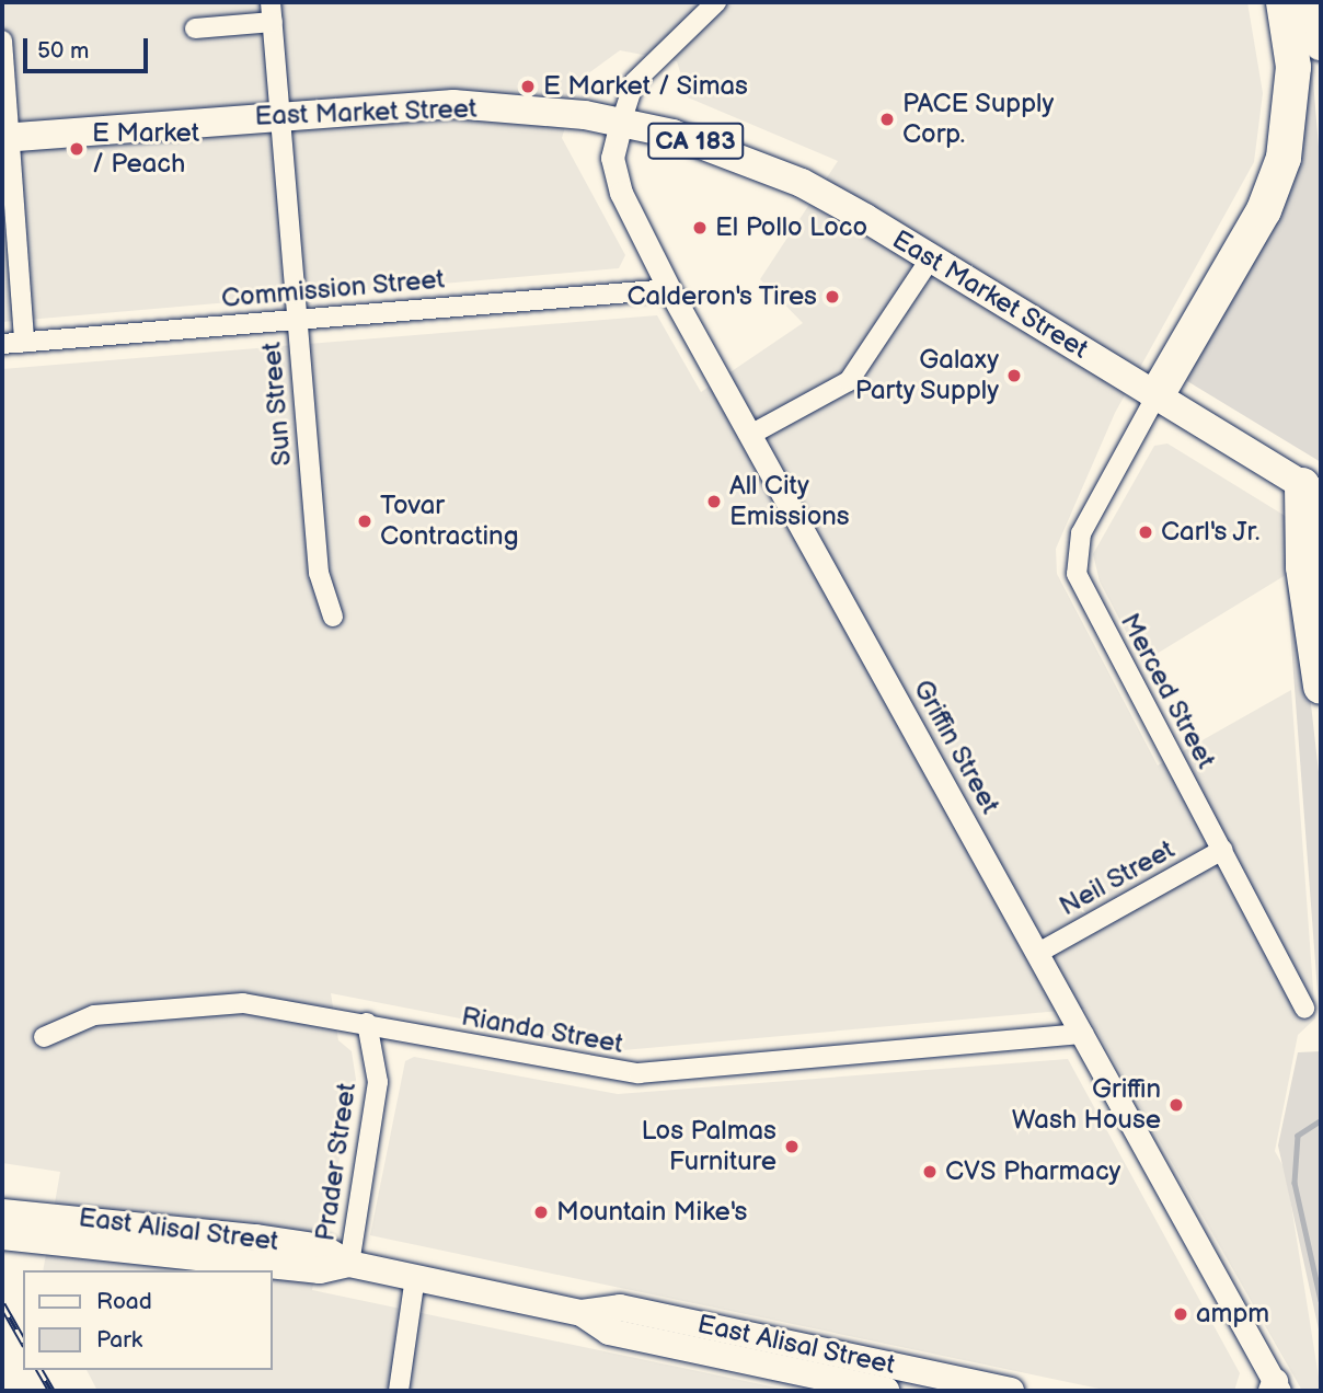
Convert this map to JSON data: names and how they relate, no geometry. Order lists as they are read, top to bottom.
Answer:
{
  "streets": {
    "main road": ["East Market Street", "CA 183", "East Alisal Street"],
    "street": [
      "Commission Street",
      "Sun Street",
      "Merced Street",
      "Griffin Street",
      "Neil Street",
      "Rianda Street",
      "Prader Street"
    ]
  },
  "crossings": [
    ["East Market Street", "Sun Street"],
    ["East Market Street", "Merced Street"],
    ["East Market Street", "Griffin Street"],
    ["Commission Street", "Sun Street"],
    ["Commission Street", "Griffin Street"],
    ["Merced Street", "Neil Street"],
    ["Griffin Street", "Neil Street"],
    ["Griffin Street", "Rianda Street"],
    ["Rianda Street", "Prader Street"],
    ["Prader Street", "East Alisal Street"]
  ],
  "places": [
    "E Market / Simas",
    "PACE Supply Corp.",
    "E Market / Peach",
    "El Pollo Loco",
    "Calderon's Tires",
    "Galaxy Party Supply",
    "All City Emissions",
    "Tovar Contracting",
    "Carl's Jr.",
    "Griffin Wash House",
    "Los Palmas Furniture",
    "CVS Pharmacy",
    "Mountain Mike's",
    "ampm"
  ],
  "legend": ["Road", "Park"],
  "scale_bar": "50 m"
}
